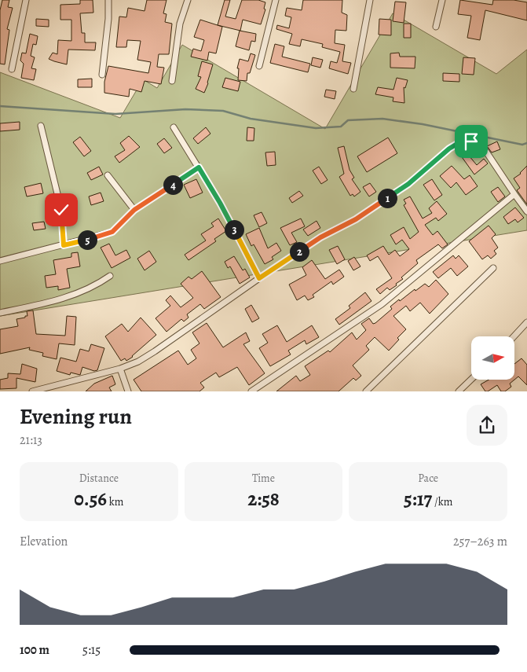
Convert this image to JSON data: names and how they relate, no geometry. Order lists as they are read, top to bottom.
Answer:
{
  "north": "right",
  "page": {
    "pins": [
      "4",
      "1",
      "3",
      "5",
      "2"
    ],
    "heading": ["Evening run", "21:13"],
    "stats": [
      ["Distance", "0.56 km"],
      ["Time", "2:58"],
      ["Pace", "5:17 /km"]
    ],
    "chart": ["Elevation", "257–263 m"],
    "list": [
      {
        "name": "100 m",
        "note": "5:15"
      }
    ]
  }
}
